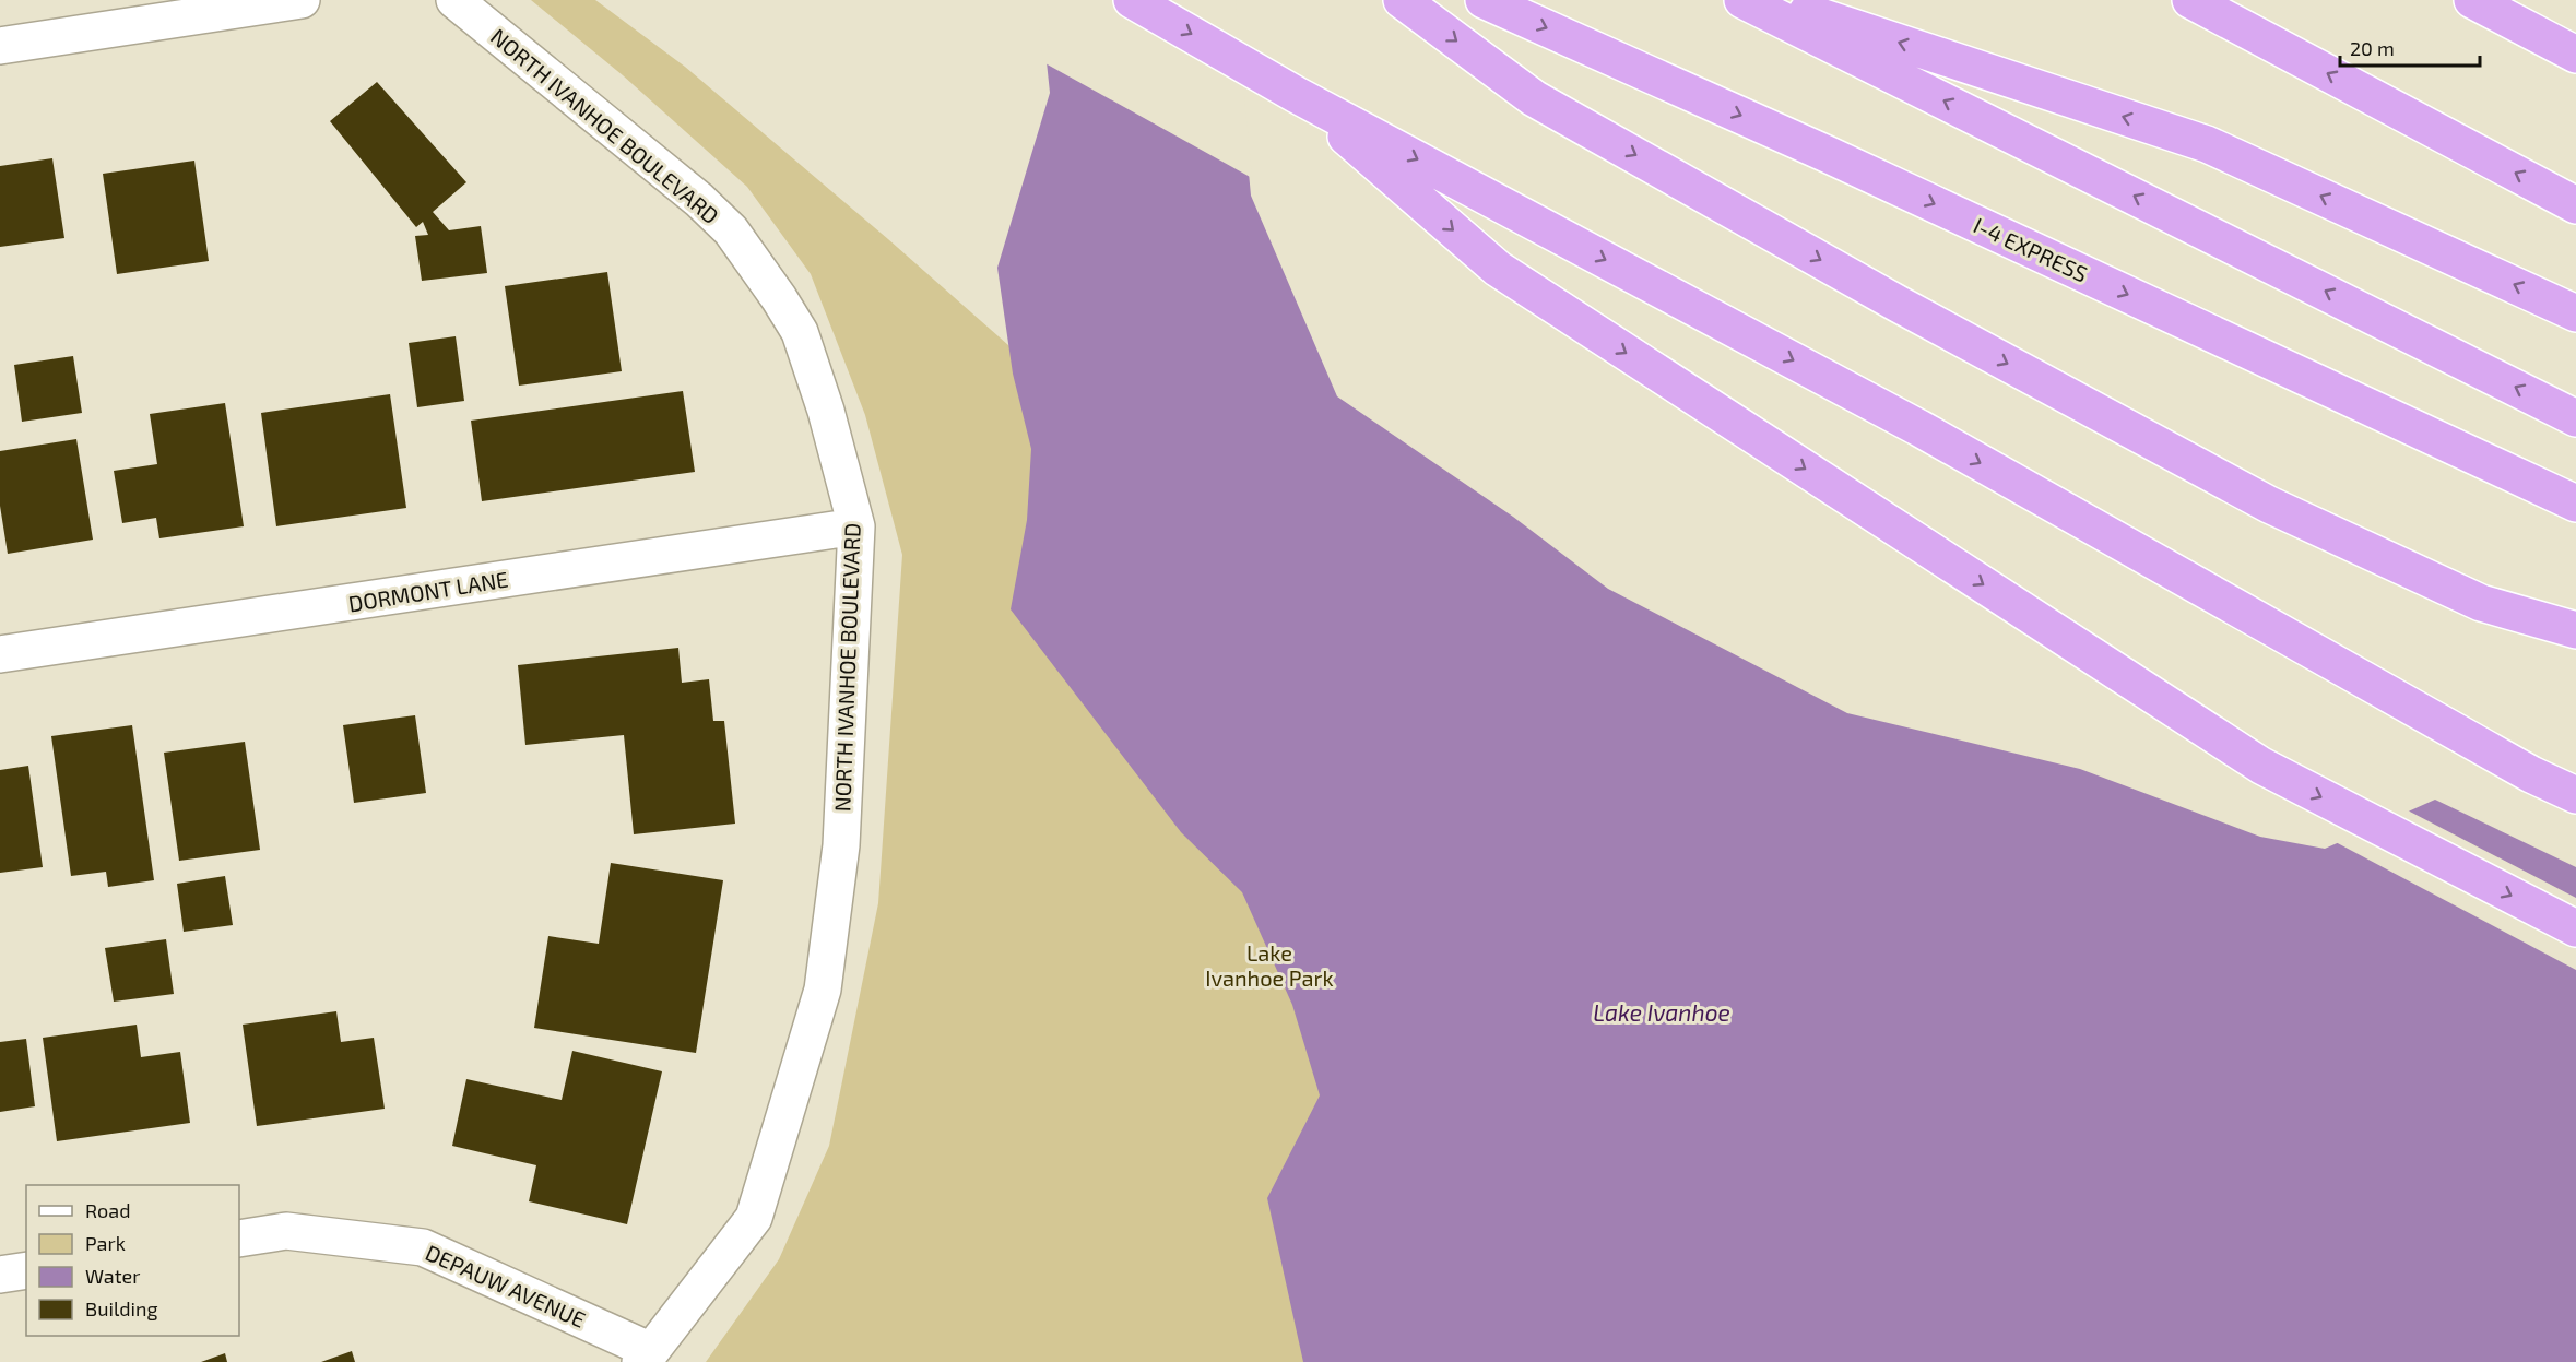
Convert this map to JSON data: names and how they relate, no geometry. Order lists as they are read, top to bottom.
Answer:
{
  "streets": {
    "highway": ["I-4 EXPRESS"],
    "street": ["NORTH IVANHOE BOULEVARD", "DORMONT LANE", "DEPAUW AVENUE"]
  },
  "crossings": [
    ["NORTH IVANHOE BOULEVARD", "DORMONT LANE"],
    ["NORTH IVANHOE BOULEVARD", "DEPAUW AVENUE"]
  ],
  "water": ["Lake Ivanhoe"],
  "parks": ["Lake Ivanhoe Park"],
  "legend": [
    "Road",
    "Park",
    "Water",
    "Building"
  ],
  "scale_bar": "20 m"
}
